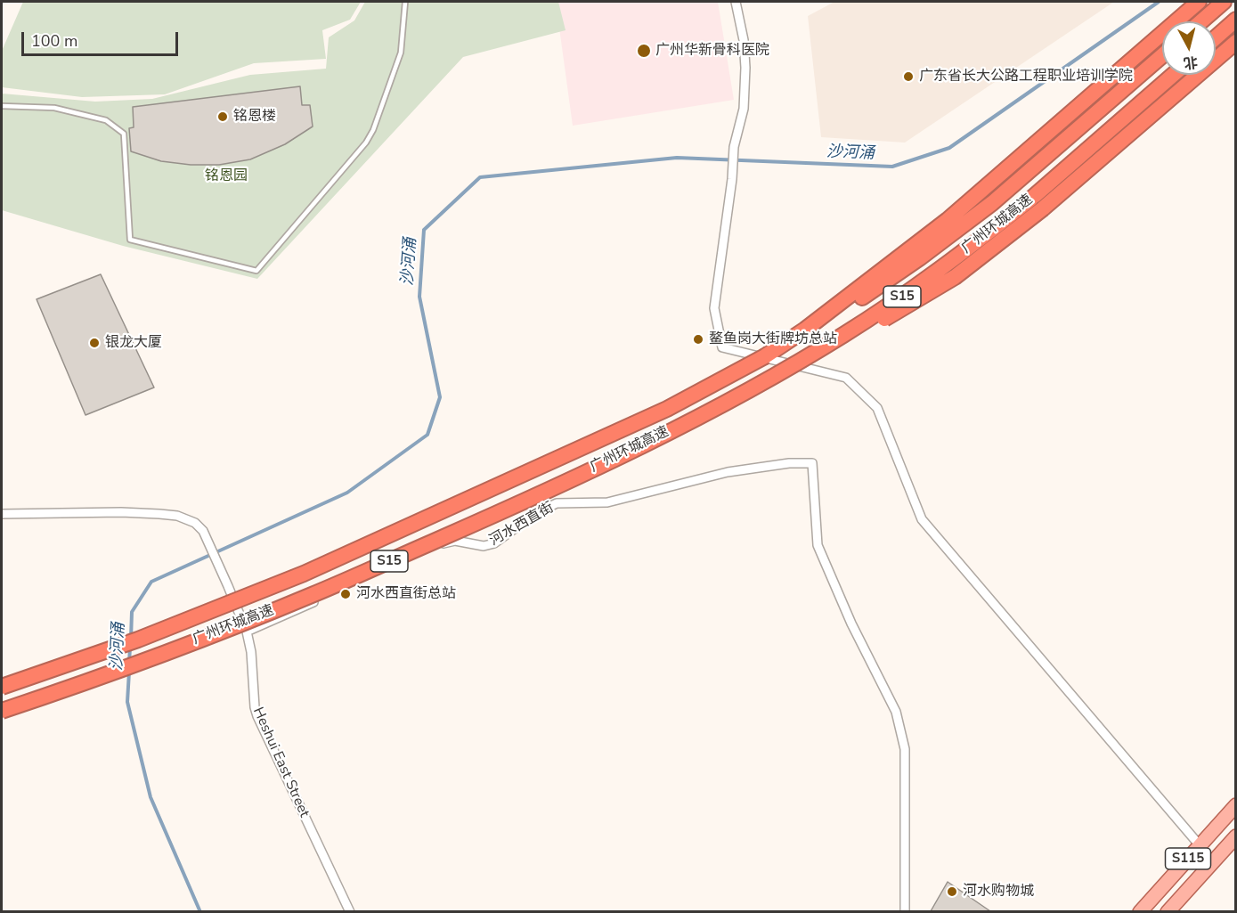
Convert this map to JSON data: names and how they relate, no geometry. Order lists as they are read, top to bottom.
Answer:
{
  "streets": {
    "highway": ["广州环城高速", "S15"],
    "main road": ["S115"],
    "street": ["河水西直街", "Heshui East Street"]
  },
  "crossings": [
    ["河水西直街", "Heshui East Street"]
  ],
  "water": ["沙河涌"],
  "parks": ["铭恩园"],
  "places": [
    "广州华新骨科医院",
    "广东省长大公路工程职业培训学院",
    "铭恩楼",
    "鳌鱼岗大街牌坊总站",
    "银龙大厦",
    "河水西直街总站",
    "河水购物城"
  ],
  "scale_bar": "100 m",
  "north": "bottom"
}
